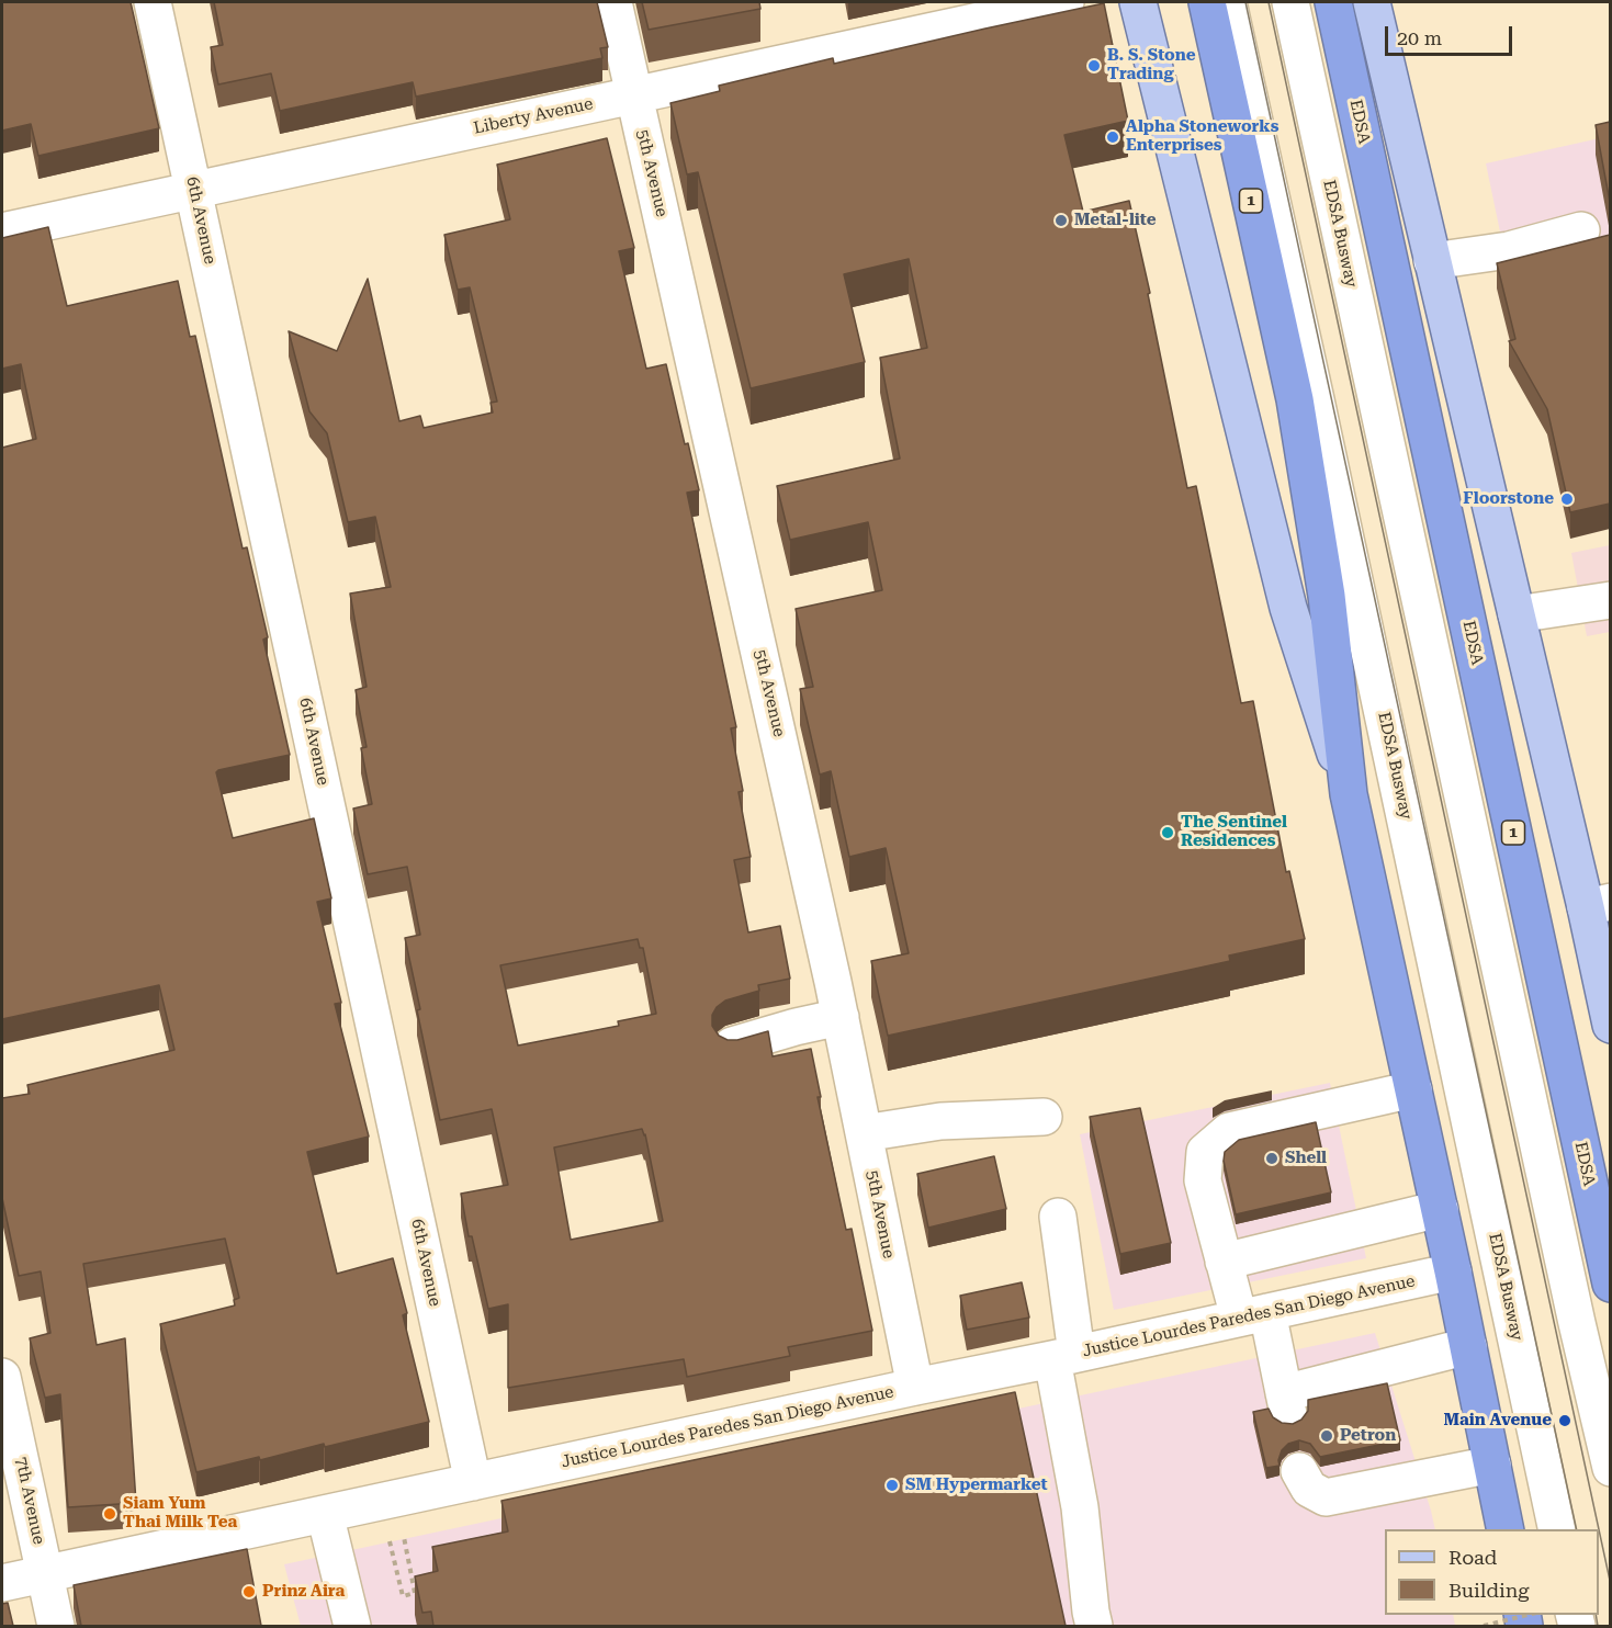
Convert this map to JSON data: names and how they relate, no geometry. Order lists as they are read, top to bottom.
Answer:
{
  "streets": {
    "highway": ["EDSA", "1"],
    "street": [
      "Liberty Avenue",
      "5th Avenue",
      "6th Avenue",
      "EDSA Busway",
      "Justice Lourdes Paredes San Diego Avenue",
      "7th Avenue"
    ]
  },
  "crossings": [
    ["Liberty Avenue", "5th Avenue"],
    ["Liberty Avenue", "6th Avenue"],
    ["5th Avenue", "Justice Lourdes Paredes San Diego Avenue"],
    ["1", "EDSA Busway"],
    ["1", "Justice Lourdes Paredes San Diego Avenue"],
    ["6th Avenue", "Justice Lourdes Paredes San Diego Avenue"],
    ["Justice Lourdes Paredes San Diego Avenue", "7th Avenue"]
  ],
  "places": [
    "B. S. Stone Trading",
    "Alpha Stoneworks Enterprises",
    "Metal-lite",
    "Floorstone",
    "The Sentinel Residences",
    "Shell",
    "Main Avenue",
    "Petron",
    "SM Hypermarket",
    "Siam Yum Thai Milk Tea",
    "Prinz Aira"
  ],
  "legend": ["Road", "Building"],
  "scale_bar": "20 m"
}
